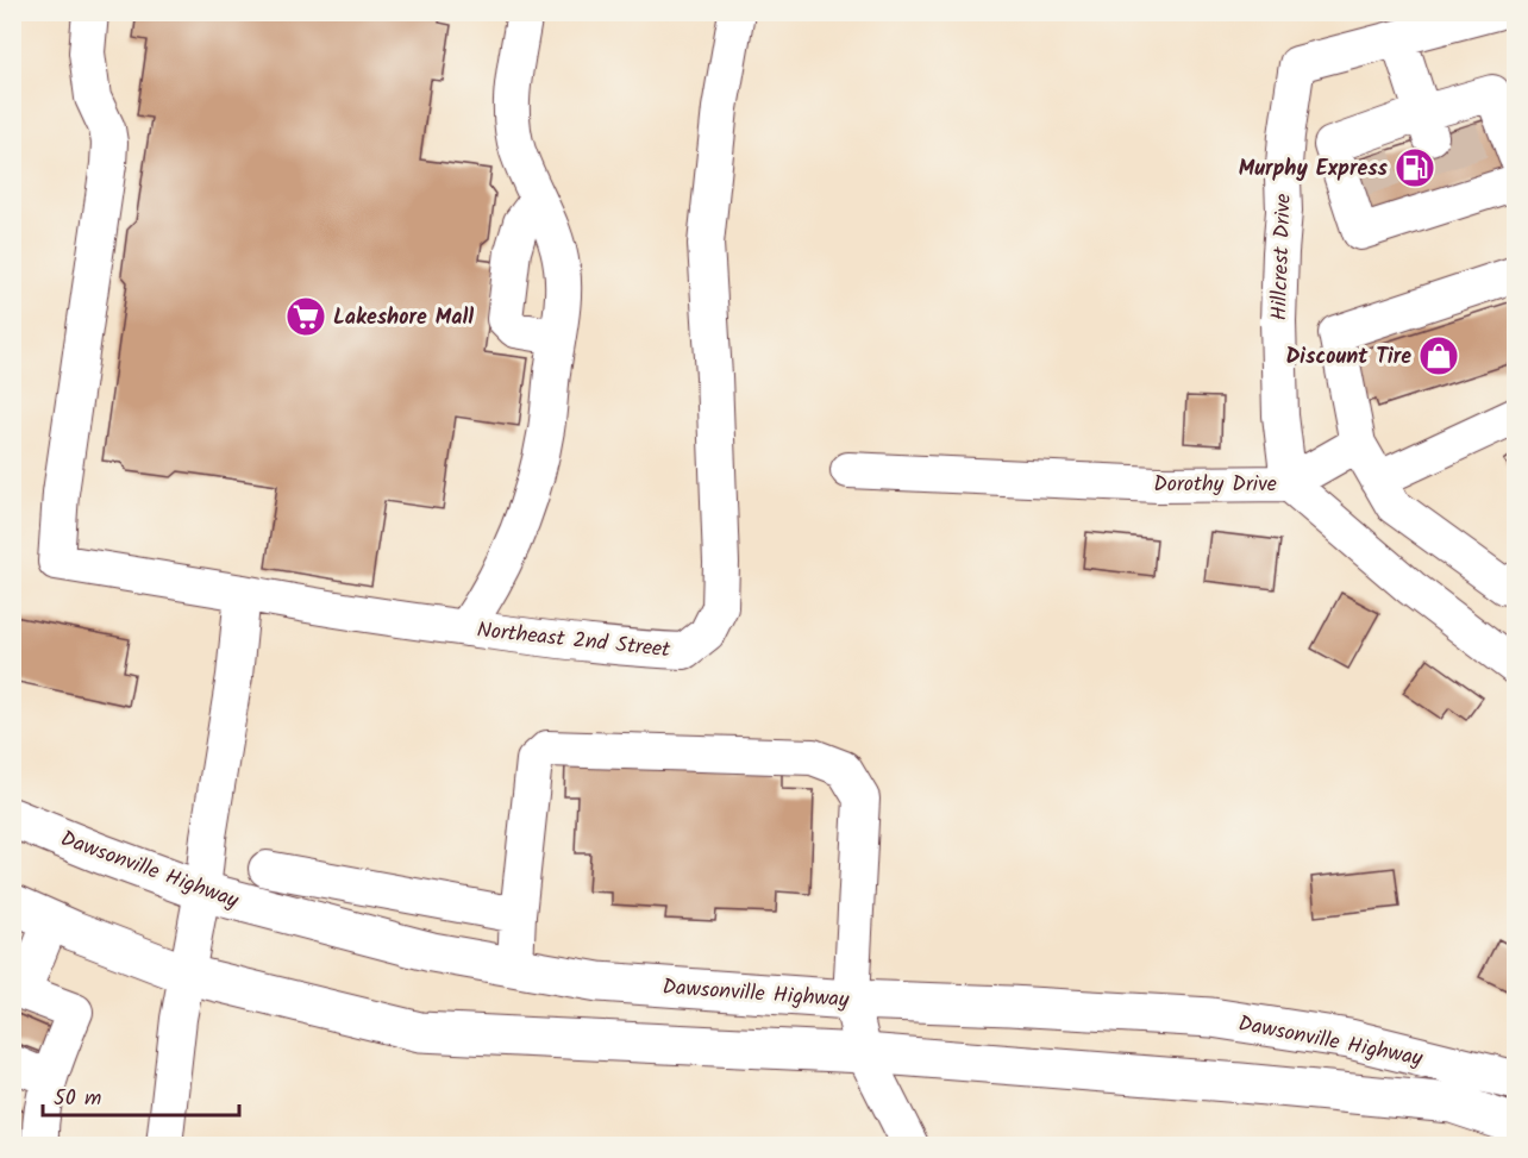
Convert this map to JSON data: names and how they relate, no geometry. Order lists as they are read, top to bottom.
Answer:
{
  "streets": {
    "main road": ["Dawsonville Highway"],
    "street": ["Hillcrest Drive", "Dorothy Drive", "Northeast 2nd Street"]
  },
  "crossings": [
    ["Hillcrest Drive", "Dorothy Drive"]
  ],
  "places": {
    "fuel station": ["Murphy Express"],
    "supermarket": ["Lakeshore Mall"],
    "shop": ["Discount Tire"]
  },
  "scale_bar": "50 m"
}
